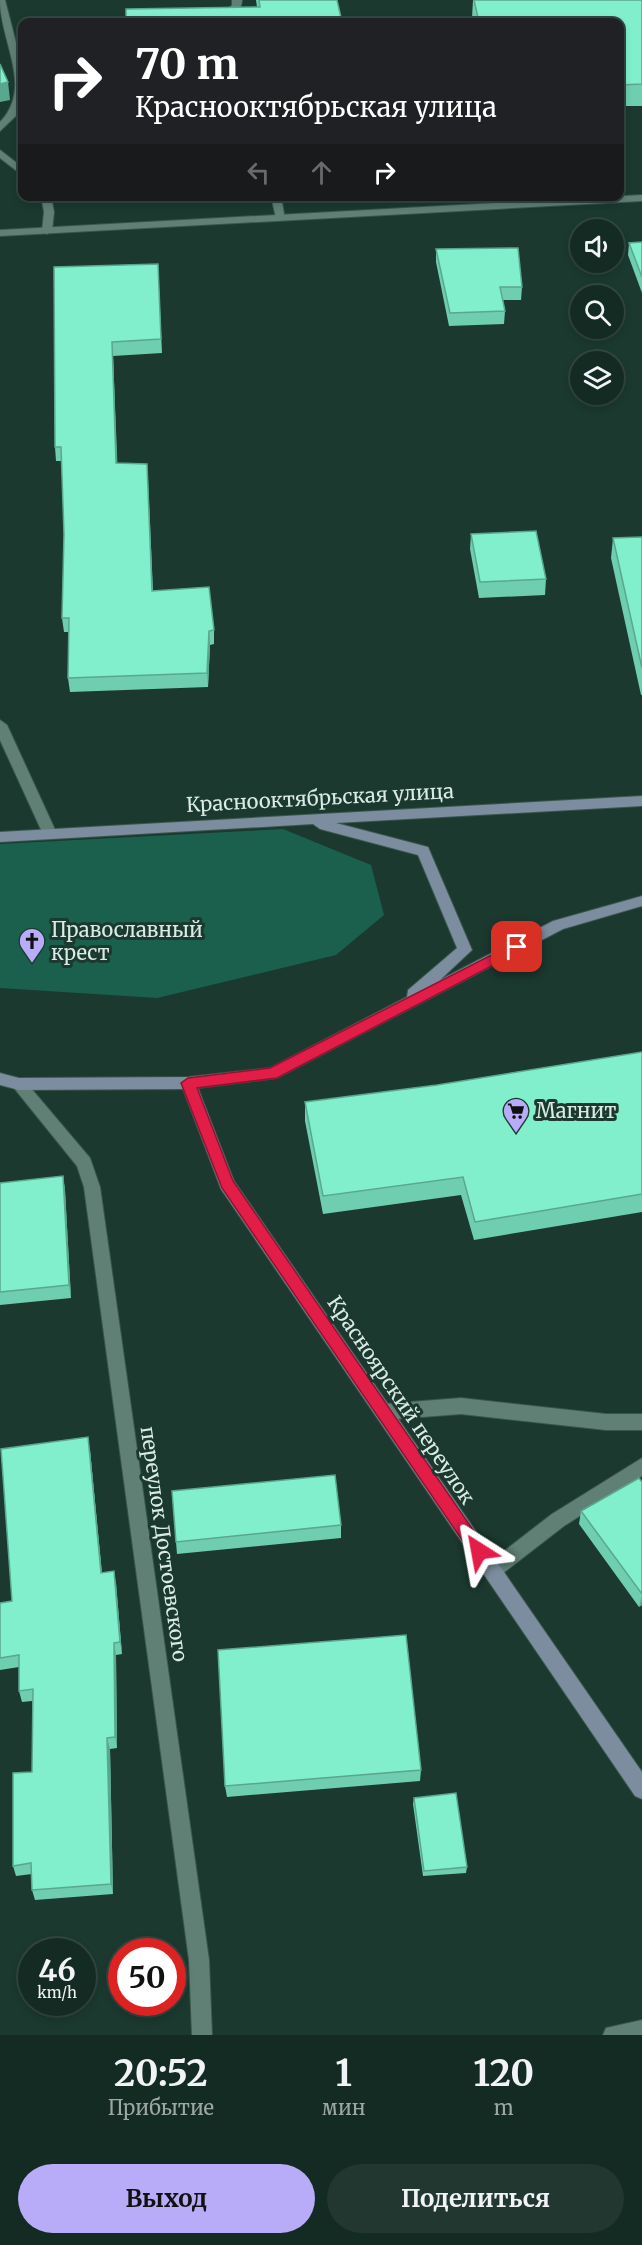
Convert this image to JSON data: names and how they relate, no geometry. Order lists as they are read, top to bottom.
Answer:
{
  "streets": {
    "main road": ["Краснооктябрьская улица", "Красноярский переулок"],
    "street": ["переулок Достоевского"]
  },
  "places": {
    "church": ["Православный крест"],
    "supermarket": ["Магнит"]
  },
  "page": {
    "turn": ["70 m", "Краснооктябрьская улица"],
    "speed": "46 km/h",
    "limit": "50",
    "eta": [
      "20:52",
      "Прибытие",
      "1",
      "мин",
      "120",
      "m"
    ],
    "buttons": ["Выход", "Поделиться"]
  }
}
